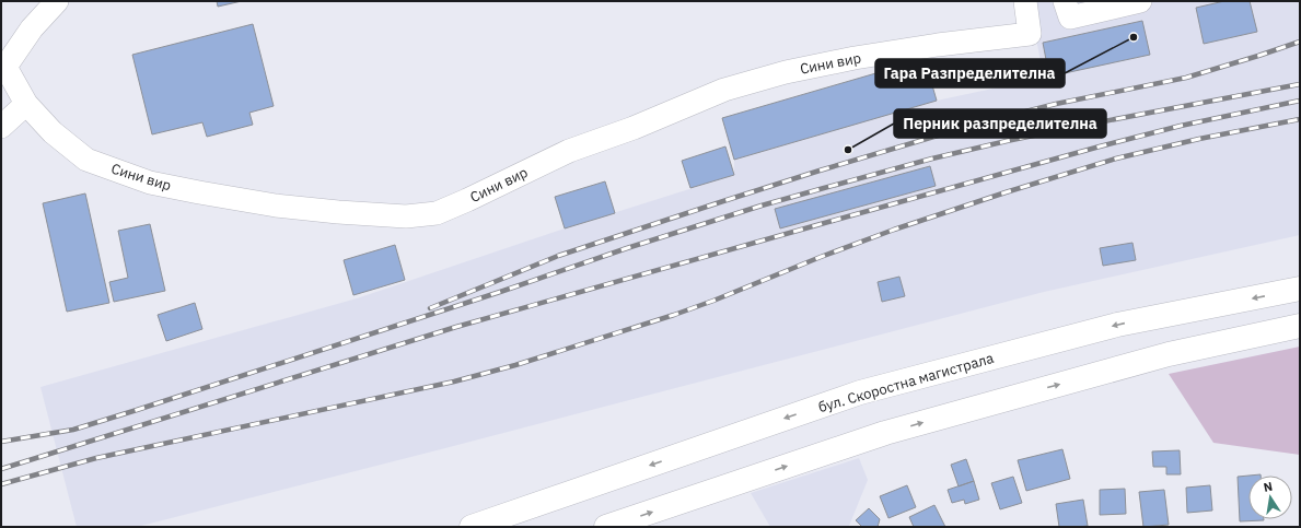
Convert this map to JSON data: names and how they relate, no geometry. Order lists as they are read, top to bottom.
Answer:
{
  "streets": {
    "highway": ["бул. Скоростна магистрала"],
    "street": ["Сини вир"]
  },
  "places": ["Гара Разпределителна", "Перник разпределителна"],
  "north": "top"
}
